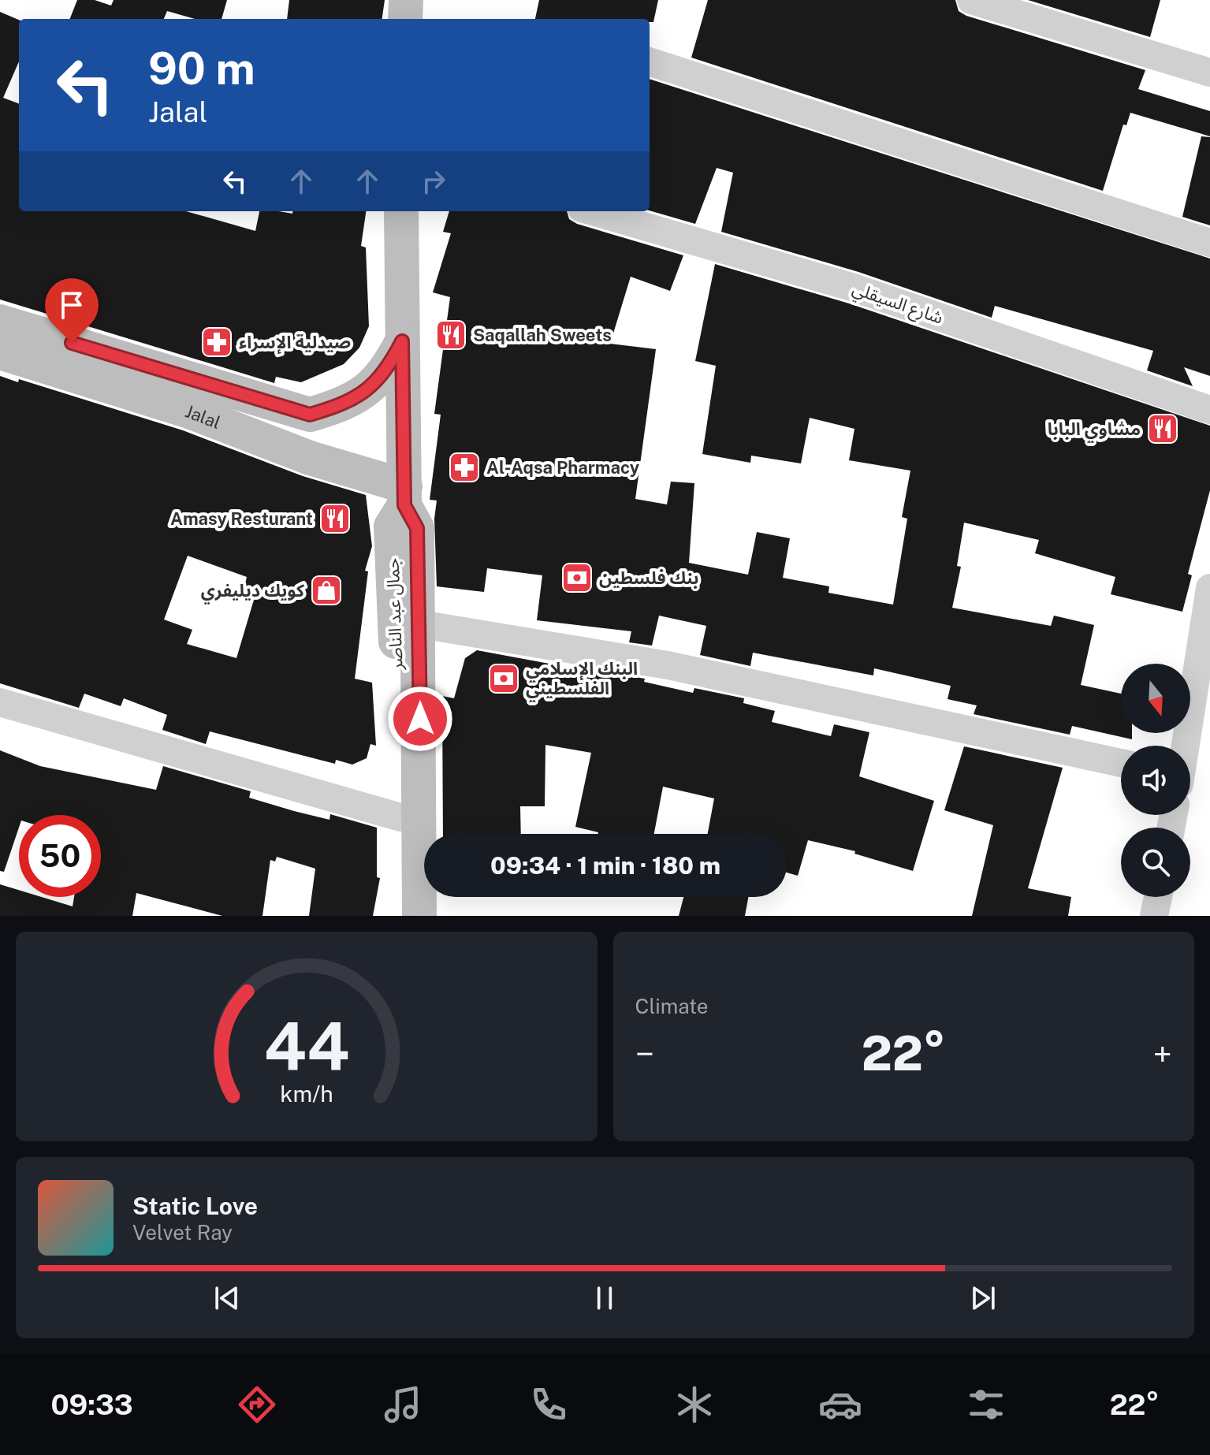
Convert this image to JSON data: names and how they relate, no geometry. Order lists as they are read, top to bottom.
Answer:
{
  "streets": {
    "main road": ["Jalal", "جمال عبد الناصر"],
    "street": ["شارع السيقلي"]
  },
  "crossings": [
    ["Jalal", "جمال عبد الناصر"]
  ],
  "places": {
    "restaurant": ["Saqallah Sweets", "مشاوي البابا", "Amasy Resturant"],
    "pharmacy": ["صيدلية الإسراء", "Al-Aqsa Pharmacy"],
    "bank": ["بنك فلسطين", "البنك الإسلامي الفلسطيني"],
    "shop": ["كويك ديليفري"]
  },
  "north": "bottom",
  "page": {
    "turn": ["90 m", "Jalal"],
    "limit": "50",
    "trip": "09:34 · 1 min · 180 m",
    "tile": "Climate",
    "heat": ["−", "22°", "+"],
    "song": ["Static Love", "Velvet Ray"],
    "tabs": ["09:33", "22°"],
    "gauge": ["44", "km/h"]
  }
}
